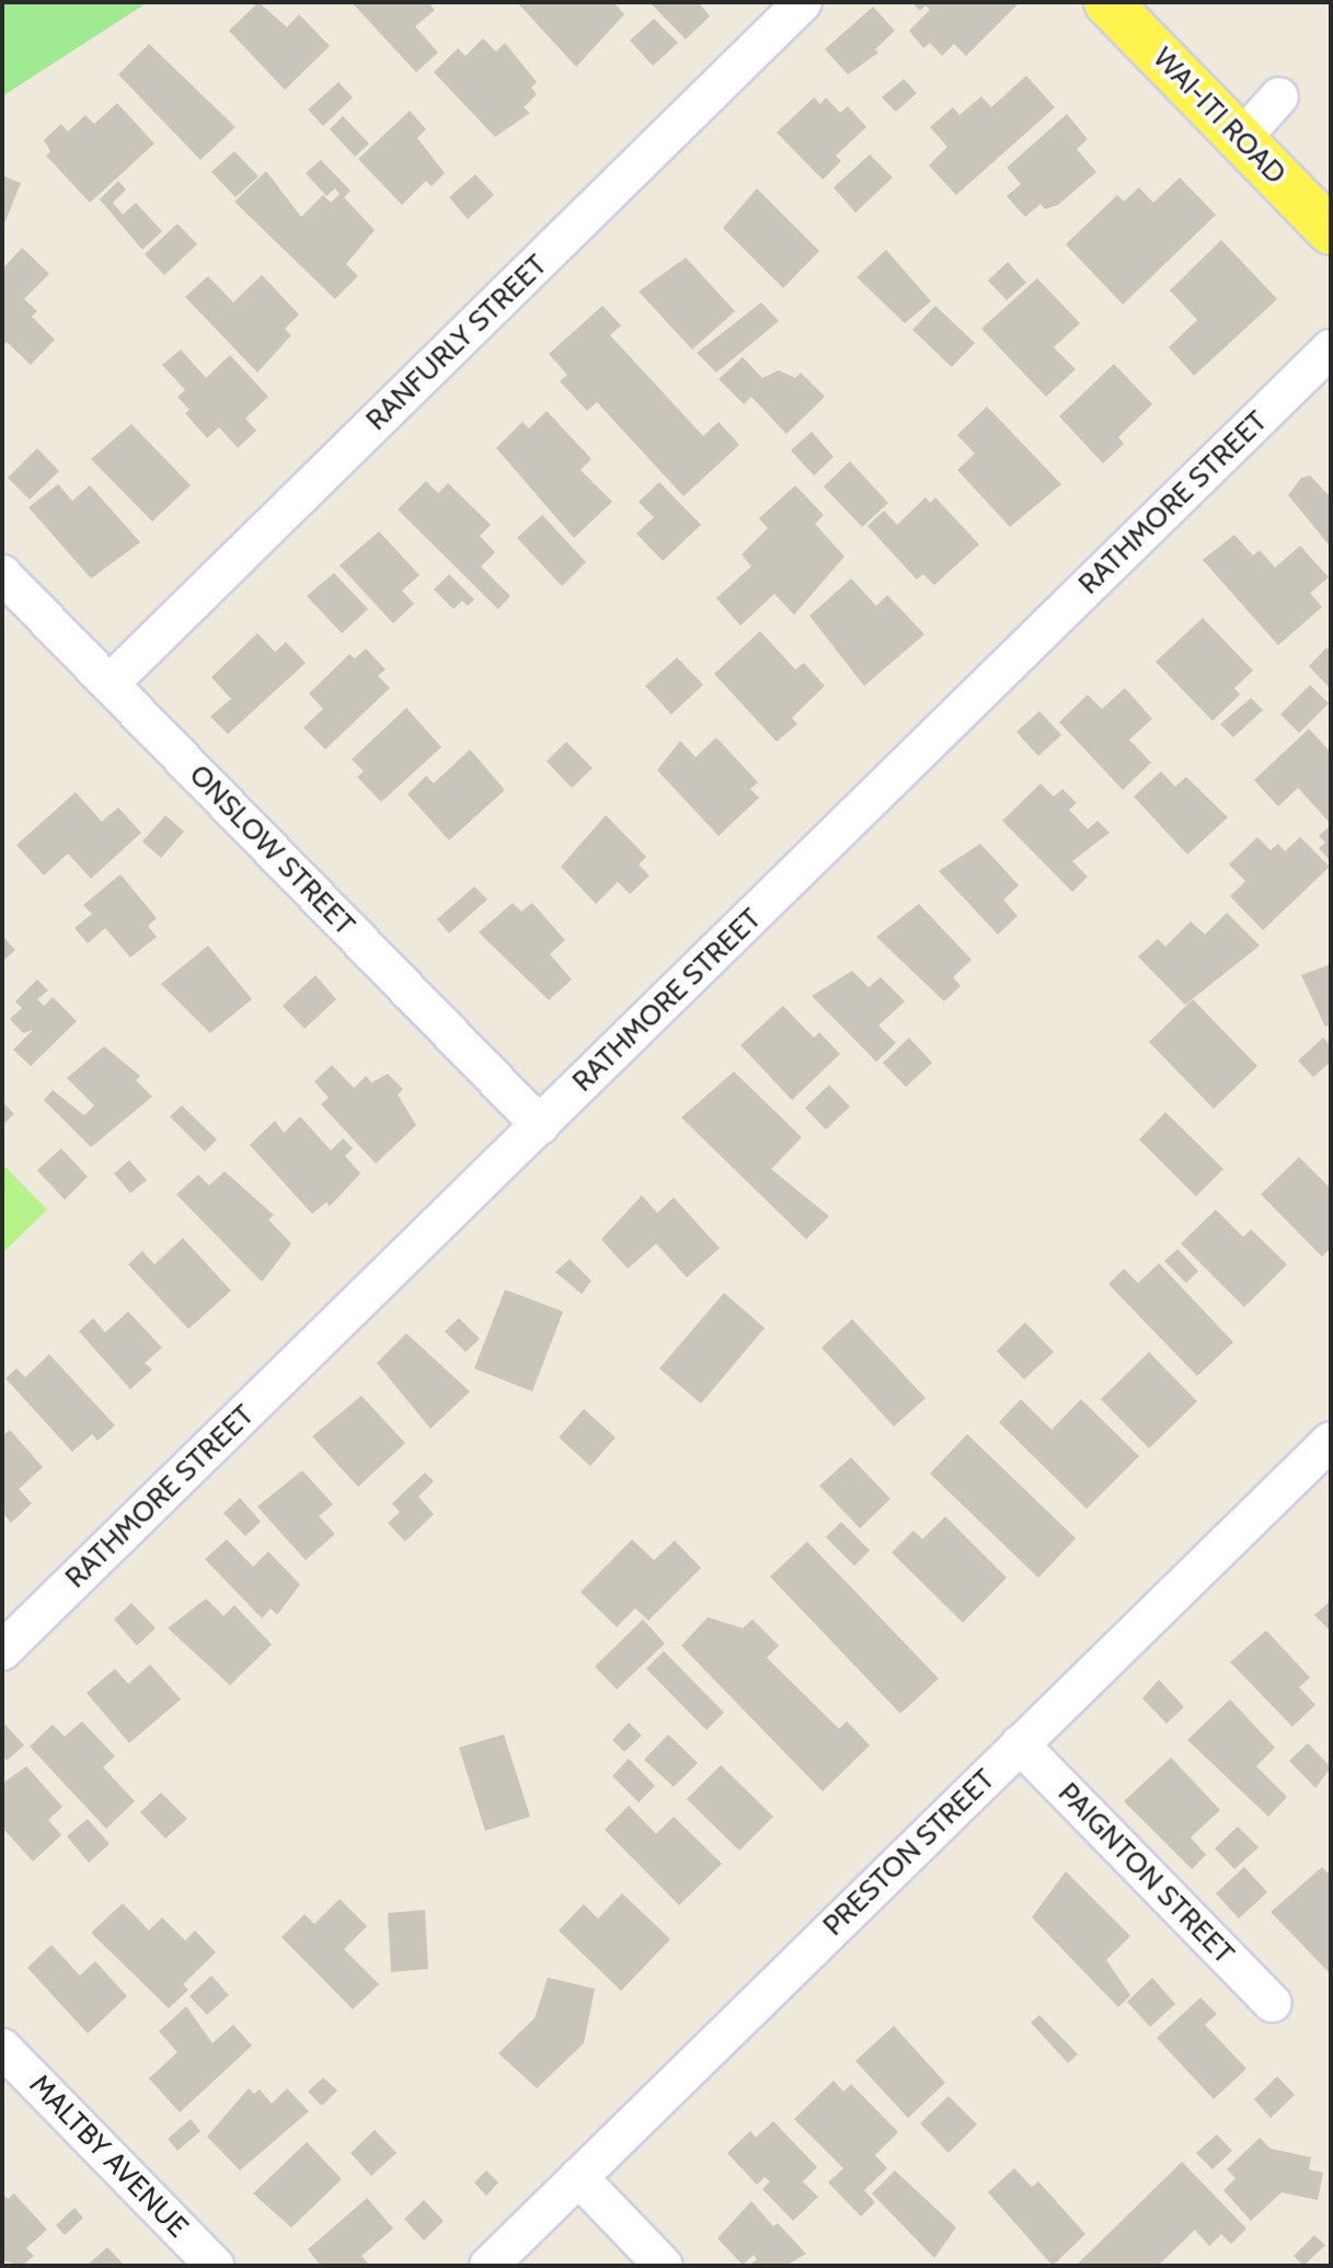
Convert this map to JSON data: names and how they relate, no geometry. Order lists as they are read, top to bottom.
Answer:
{
  "streets": {
    "main road": ["WAI-ITI ROAD"],
    "street": [
      "RANFURLY STREET",
      "RATHMORE STREET",
      "ONSLOW STREET",
      "PRESTON STREET",
      "PAIGNTON STREET",
      "MALTBY AVENUE"
    ]
  },
  "crossings": [
    ["RANFURLY STREET", "ONSLOW STREET"],
    ["RATHMORE STREET", "ONSLOW STREET"],
    ["PRESTON STREET", "PAIGNTON STREET"]
  ]
}
